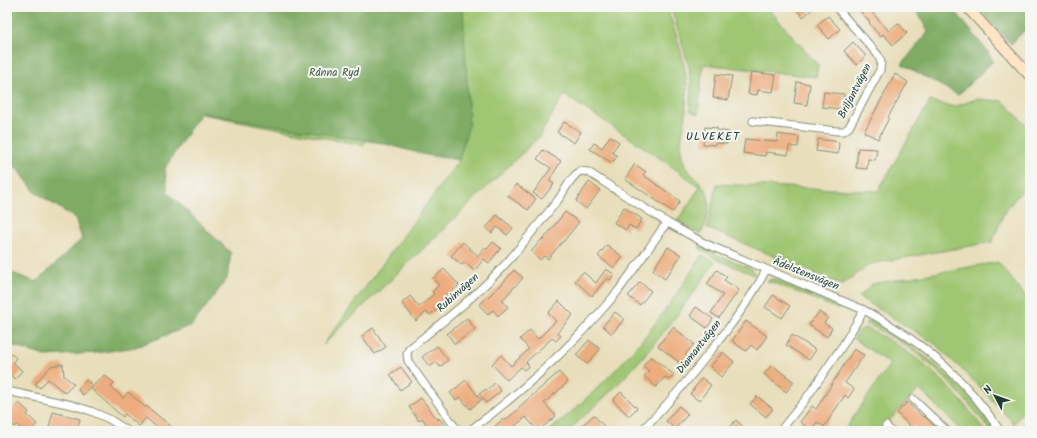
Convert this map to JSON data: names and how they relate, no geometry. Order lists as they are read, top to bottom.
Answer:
{
  "streets": {
    "street": [
      "Briljantvägen",
      "Ädelstensvägen",
      "Rubinvägen",
      "Diamantvägen"
    ]
  },
  "crossings": [
    ["Ädelstensvägen", "Rubinvägen"],
    ["Ädelstensvägen", "Diamantvägen"]
  ],
  "districts": ["ULVEKET"],
  "parks": ["Rånna Ryd"],
  "north": "top left"
}
